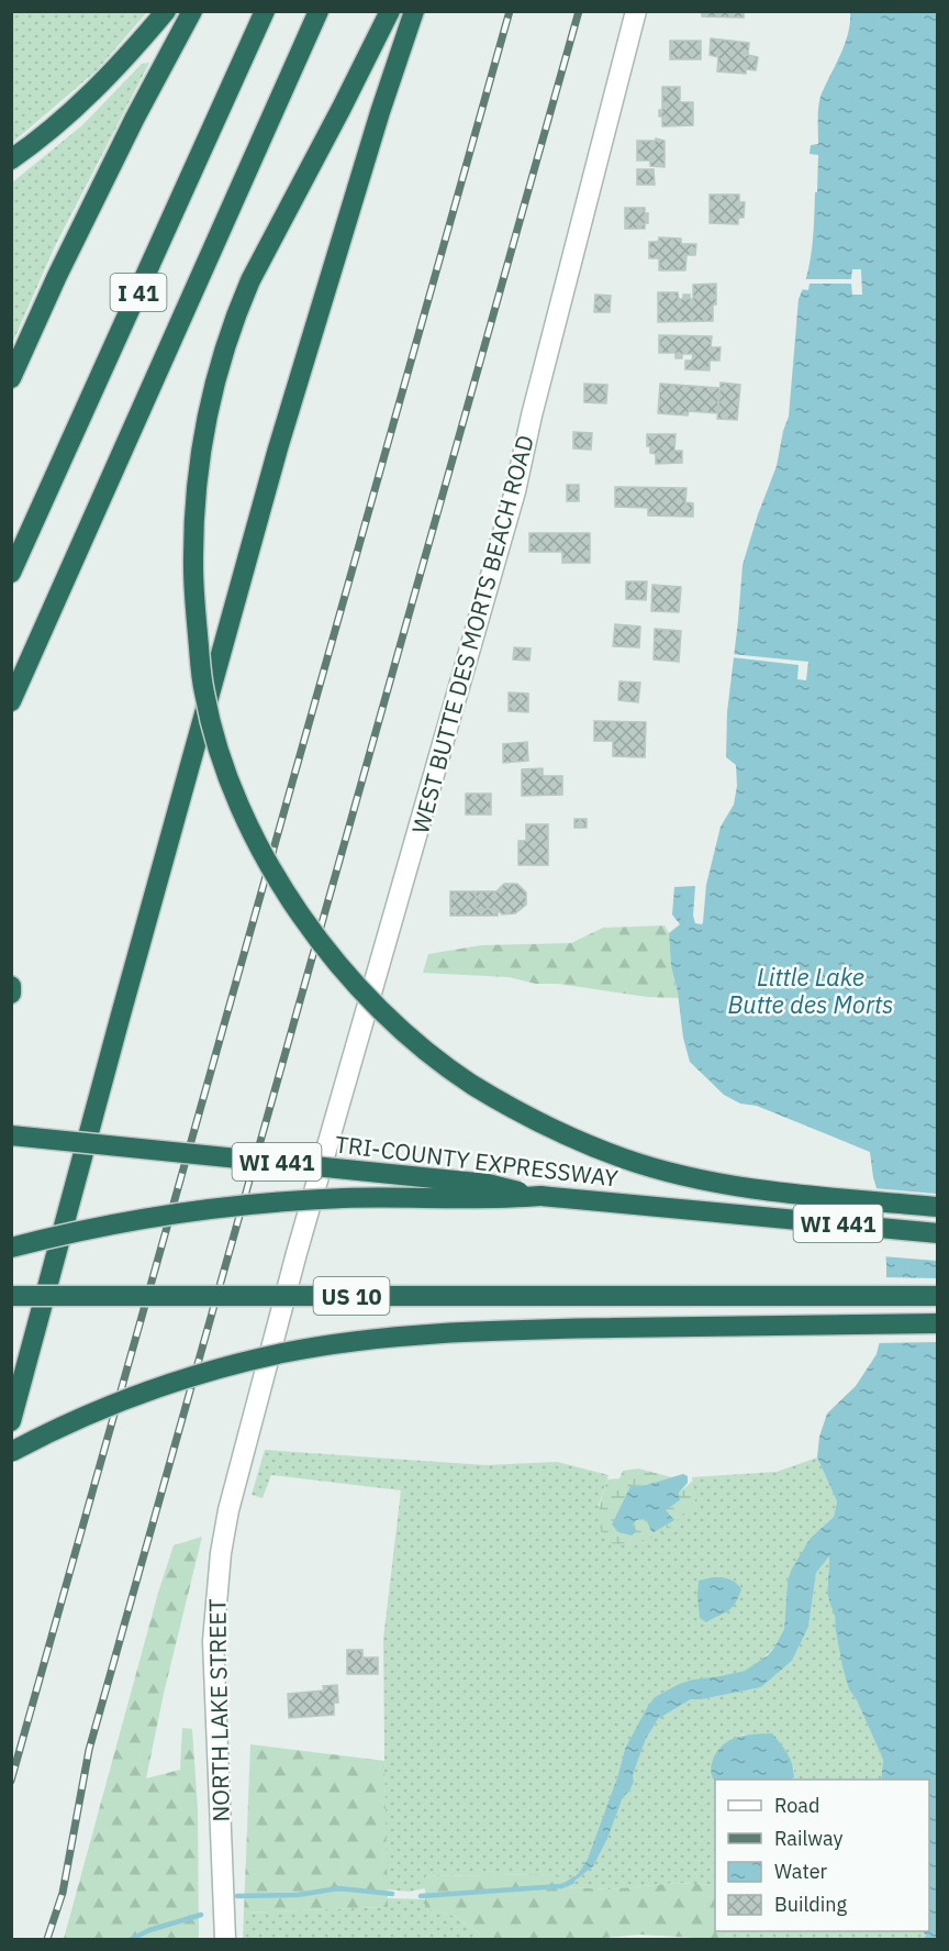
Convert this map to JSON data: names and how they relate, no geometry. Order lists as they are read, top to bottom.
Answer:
{
  "streets": {
    "highway": [
      "I 41",
      "TRI-COUNTY EXPRESSWAY",
      "WI 441",
      "US 10"
    ],
    "street": ["WEST BUTTE DES MORTS BEACH ROAD", "NORTH LAKE STREET"]
  },
  "crossings": [
    ["WEST BUTTE DES MORTS BEACH ROAD", "NORTH LAKE STREET"]
  ],
  "water": ["Little Lake Butte des Morts"],
  "legend": [
    "Road",
    "Railway",
    "Water",
    "Building"
  ]
}
